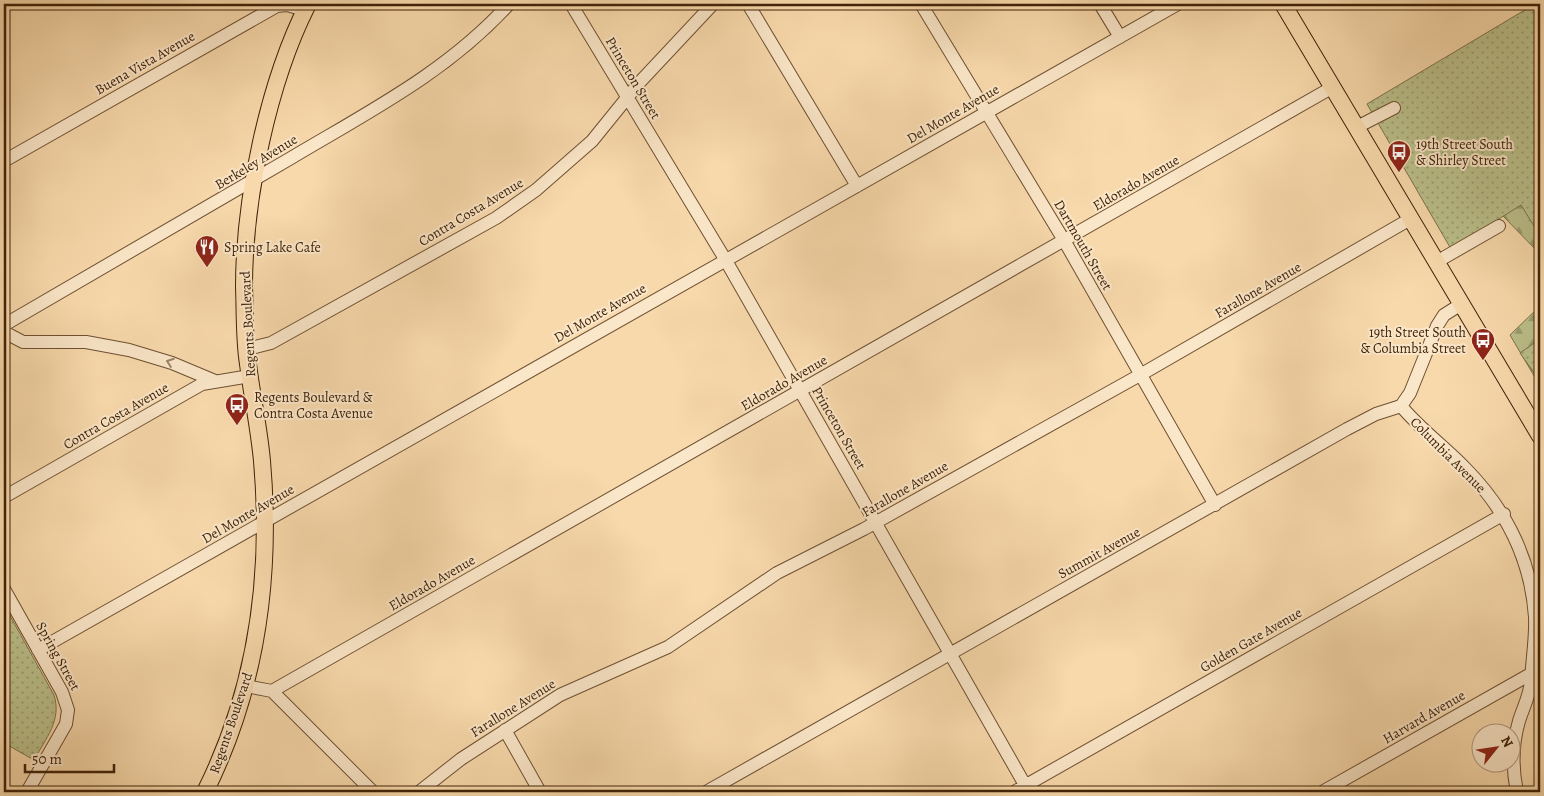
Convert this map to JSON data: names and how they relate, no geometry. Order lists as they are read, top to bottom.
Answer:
{
  "streets": {
    "main road": ["Regents Boulevard"],
    "street": [
      "Buena Vista Avenue",
      "Princeton Street",
      "Del Monte Avenue",
      "Berkeley Avenue",
      "Eldorado Avenue",
      "Contra Costa Avenue",
      "Dartmouth Street",
      "Farallone Avenue",
      "Columbia Avenue",
      "Summit Avenue",
      "Golden Gate Avenue",
      "Spring Street",
      "Harvard Avenue"
    ]
  },
  "crossings": [
    ["Buena Vista Avenue", "Regents Boulevard"],
    ["Princeton Street", "Del Monte Avenue"],
    ["Princeton Street", "Eldorado Avenue"],
    ["Princeton Street", "Contra Costa Avenue"],
    ["Princeton Street", "Farallone Avenue"],
    ["Princeton Street", "Summit Avenue"],
    ["Princeton Street", "Golden Gate Avenue"],
    ["Del Monte Avenue", "Dartmouth Street"],
    ["Del Monte Avenue", "Regents Boulevard"],
    ["Del Monte Avenue", "Spring Street"],
    ["Berkeley Avenue", "Regents Boulevard"],
    ["Eldorado Avenue", "Dartmouth Street"],
    ["Contra Costa Avenue", "Regents Boulevard"],
    ["Dartmouth Street", "Farallone Avenue"],
    ["Dartmouth Street", "Summit Avenue"],
    ["Columbia Avenue", "Summit Avenue"],
    ["Columbia Avenue", "Golden Gate Avenue"],
    ["Columbia Avenue", "Harvard Avenue"]
  ],
  "places": {
    "bus stop": ["19th Street South & Shirley Street", "19th Street South & Columbia Street", "Regents Boulevard & Contra Costa Avenue"],
    "restaurant": ["Spring Lake Cafe"]
  },
  "scale_bar": "50 m",
  "north": "top right"
}
